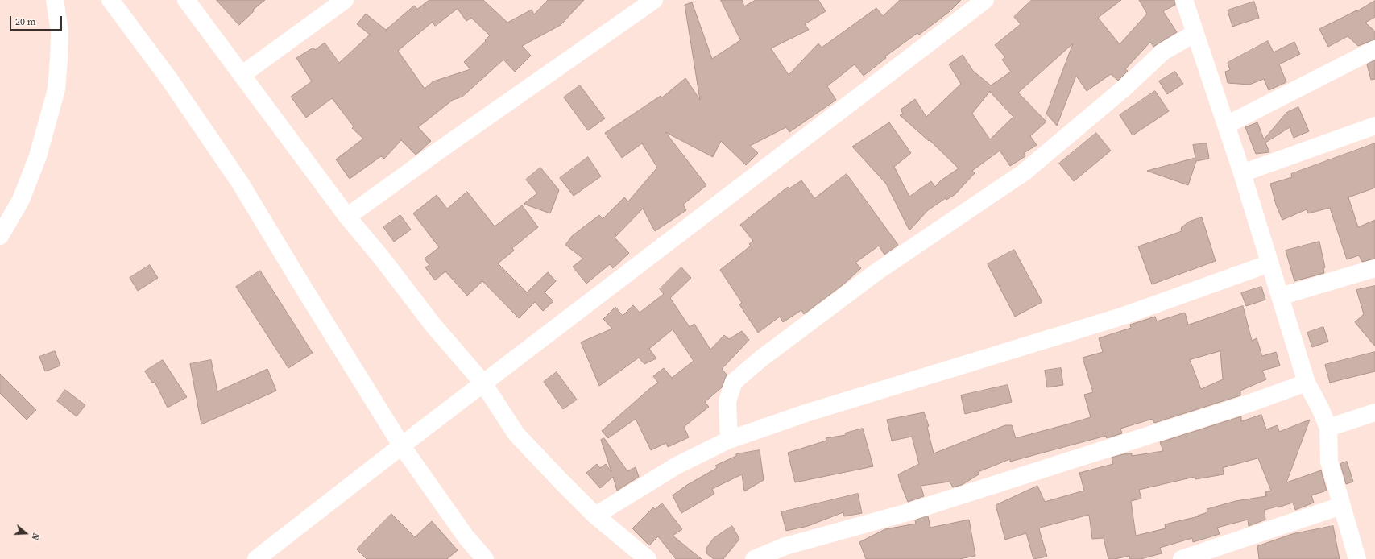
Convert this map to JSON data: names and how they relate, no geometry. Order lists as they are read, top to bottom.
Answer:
{
  "scale_bar": "20 m",
  "north": "right"
}
